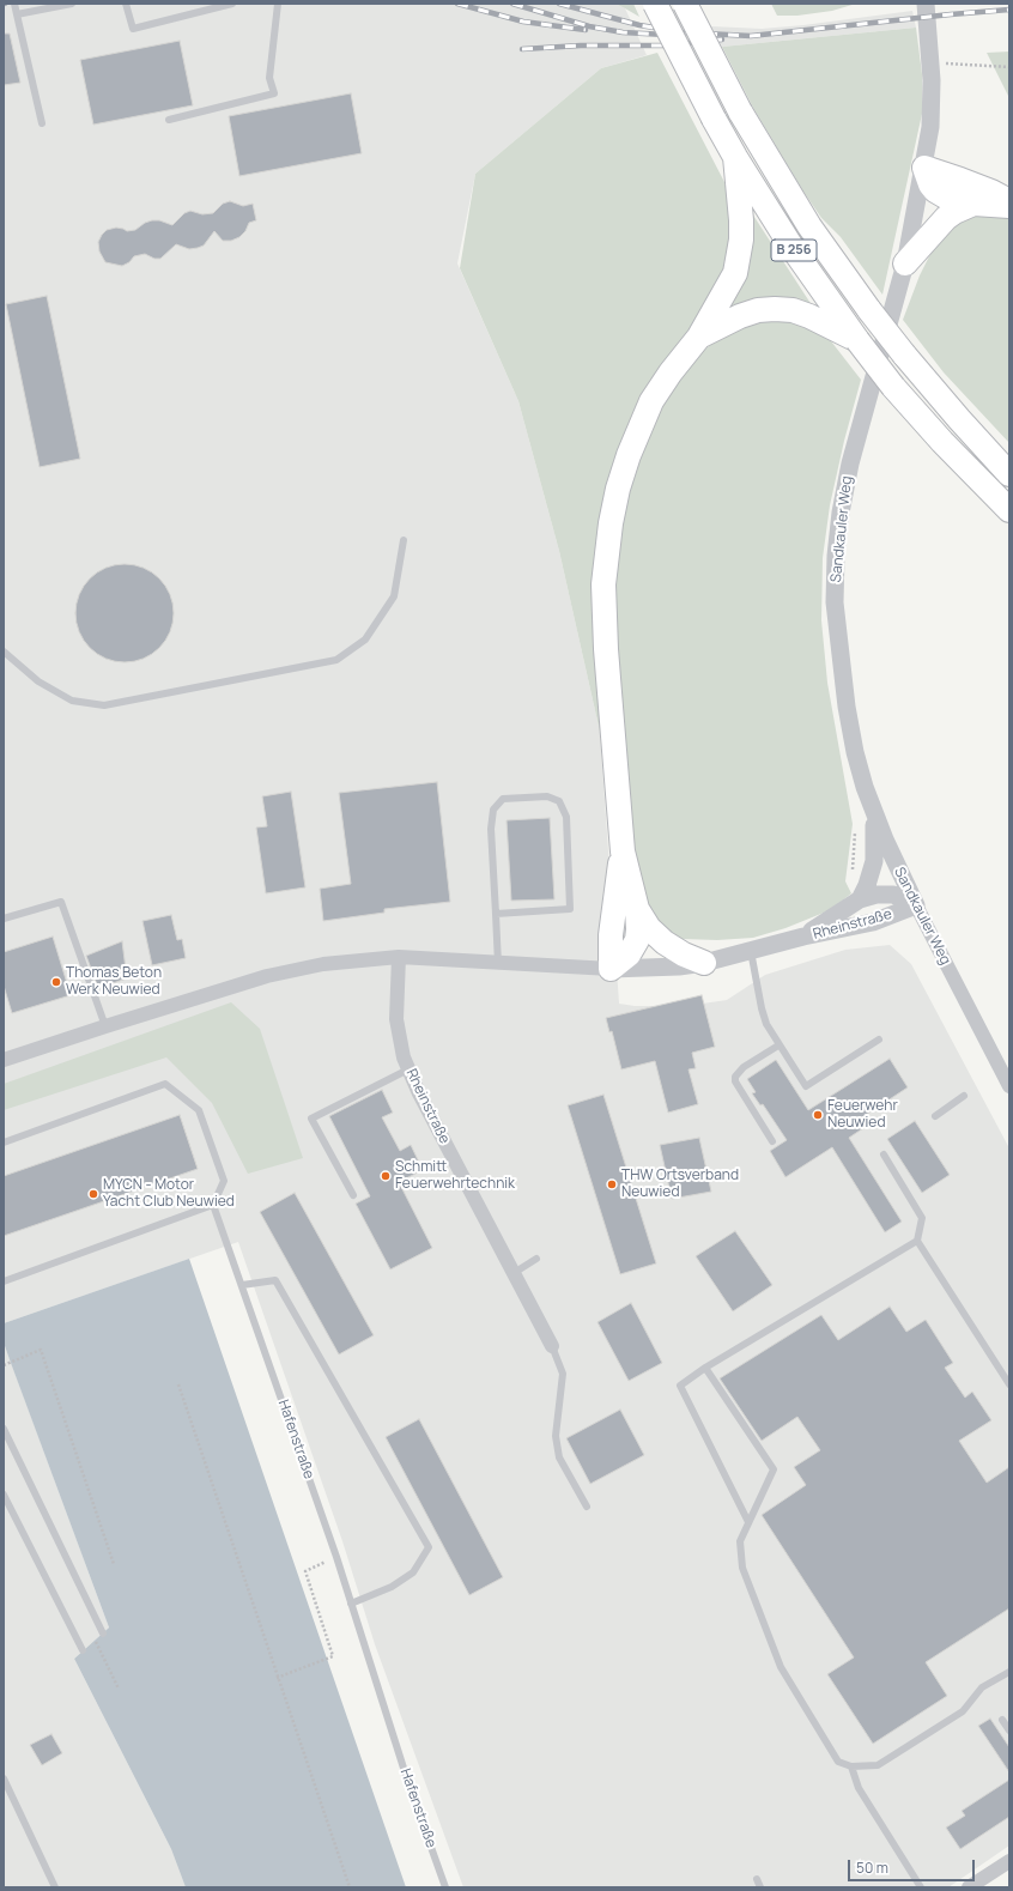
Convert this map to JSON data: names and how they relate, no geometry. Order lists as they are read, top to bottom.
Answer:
{
  "streets": {
    "highway": ["B 256"],
    "street": ["Sandkauler Weg", "Rheinstraße"],
    "lane": ["Hafenstraße"]
  },
  "crossings": [
    ["Sandkauler Weg", "Rheinstraße"]
  ],
  "places": [
    "Thomas Beton Werk Neuwied",
    "Feuerwehr Neuwied",
    "Schmitt Feuerwehrtechnik",
    "THW Ortsverband Neuwied",
    "MYCN - Motor Yacht Club Neuwied"
  ],
  "scale_bar": "50 m"
}
